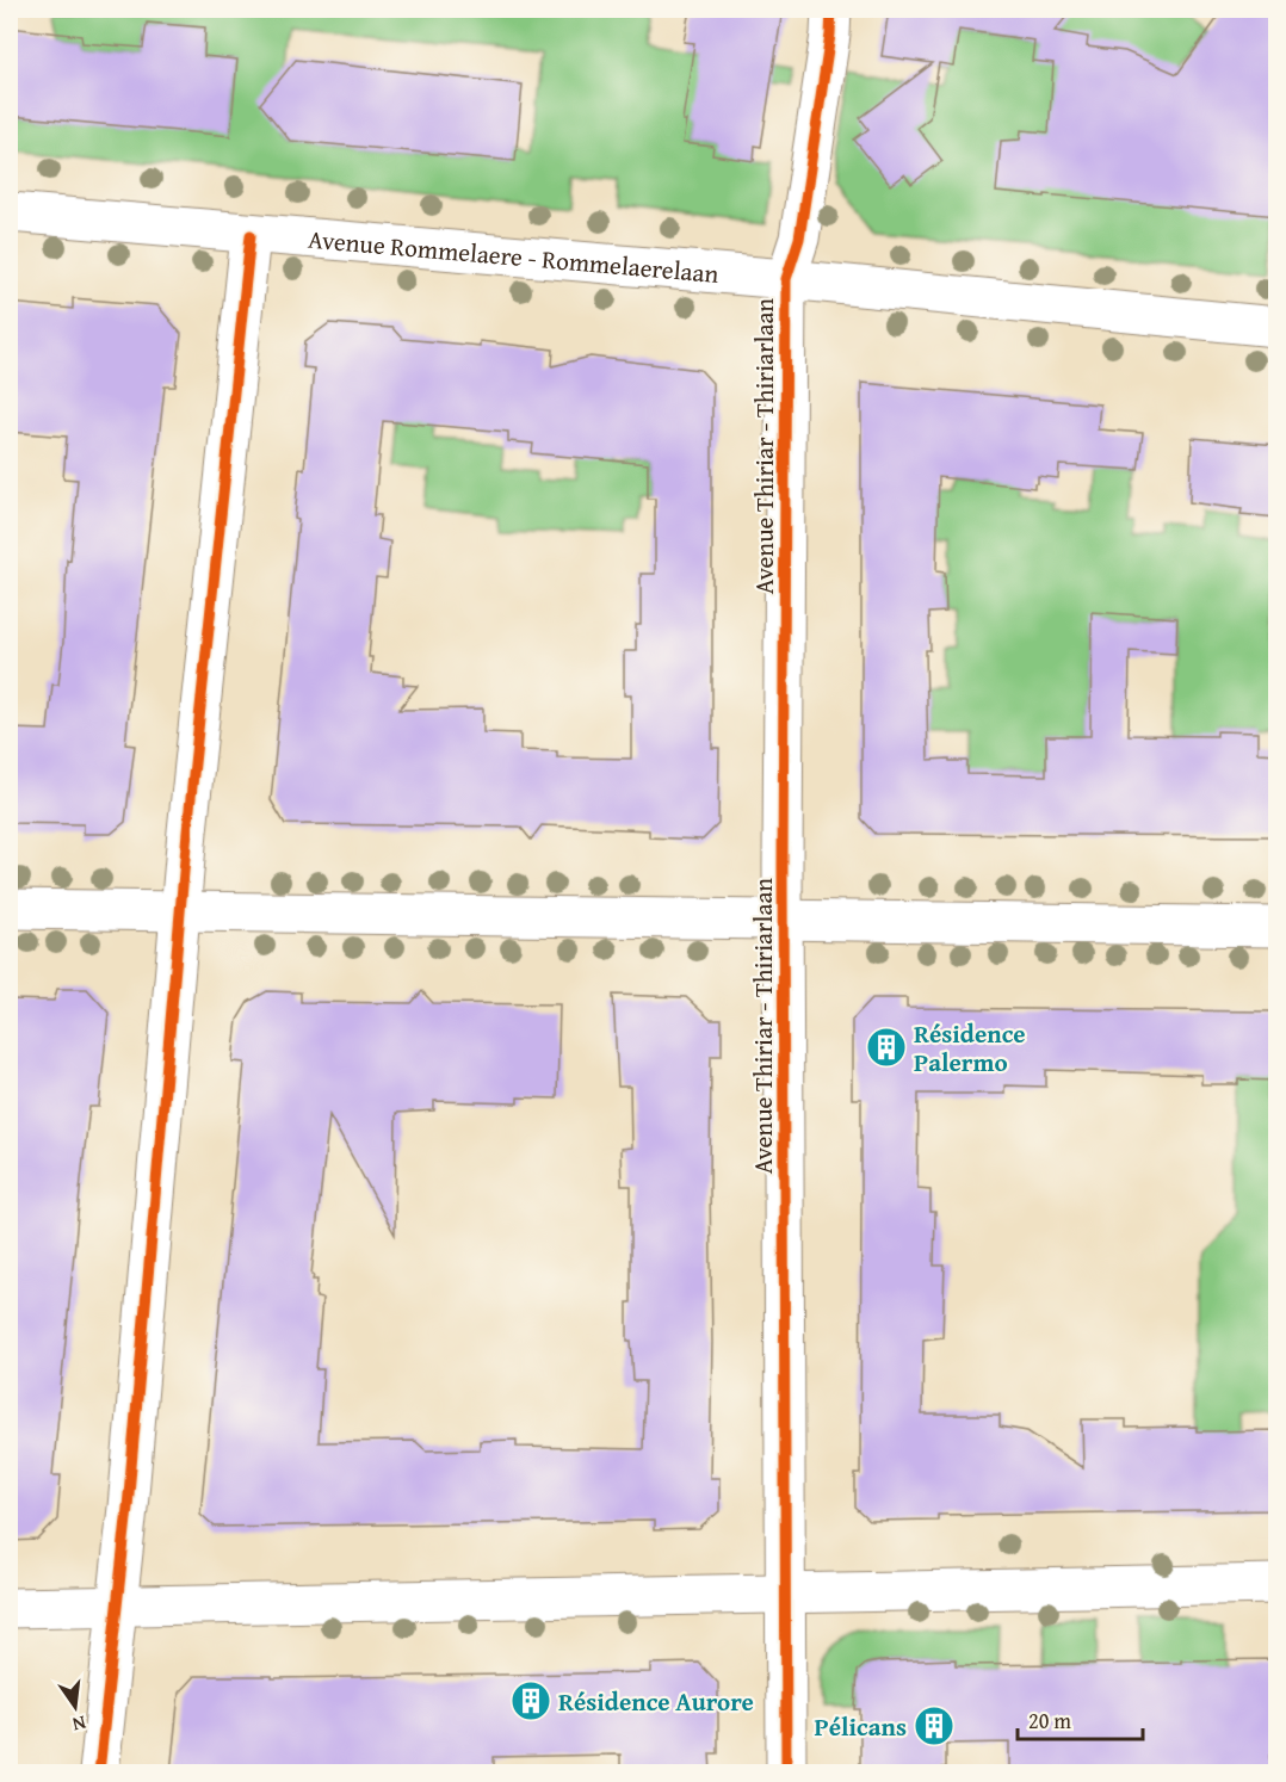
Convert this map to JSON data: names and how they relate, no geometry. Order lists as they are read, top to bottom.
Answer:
{
  "streets": {
    "street": ["Avenue Rommelaere - Rommelaerelaan", "Avenue Thiriar - Thiriarlaan"]
  },
  "crossings": [
    ["Avenue Rommelaere - Rommelaerelaan", "Avenue Thiriar - Thiriarlaan"]
  ],
  "places": {
    "building": ["Résidence Palermo", "Résidence Aurore", "Pélicans"]
  },
  "scale_bar": "20 m",
  "north": "bottom"
}
